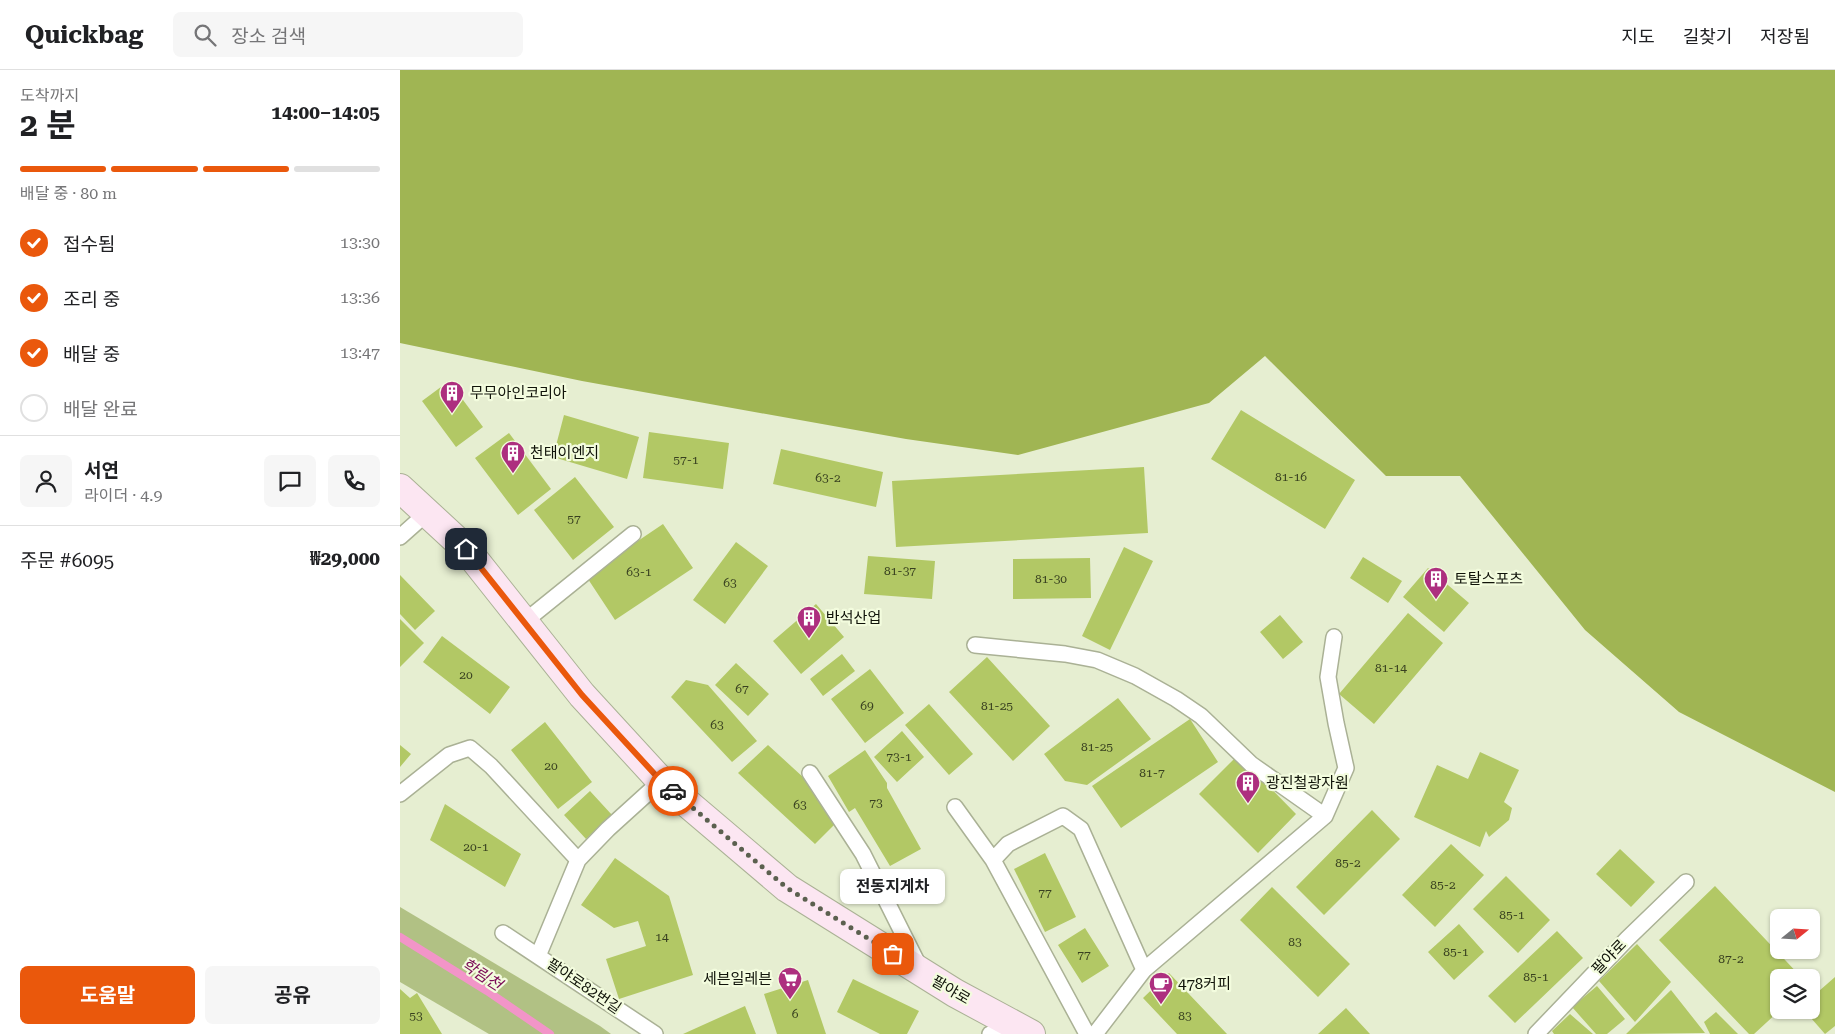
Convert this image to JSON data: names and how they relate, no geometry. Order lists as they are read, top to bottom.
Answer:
{
  "streets": {
    "street": ["팔야로"],
    "lane": ["팔야로82번길"]
  },
  "crossings": [
    ["팔야로", "팔야로82번길"]
  ],
  "water": ["학림천"],
  "places": {
    "building": [
      "무무아인코리아",
      "천태이엔지",
      "토탈스포츠",
      "반석산업",
      "광진철광자원"
    ],
    "other": ["전동지게차"],
    "supermarket": ["세븐일레븐"],
    "cafe": ["478커피"]
  },
  "house_numbers": [
    "57-1",
    "81-16",
    "63-2",
    "57",
    "81-37",
    "63-1",
    "81-30",
    "63",
    "81-14",
    "20",
    "67",
    "69",
    "81-25",
    "63",
    "81-25",
    "73-1",
    "20",
    "81-7",
    "73",
    "63",
    "20-1",
    "85-2",
    "85-2",
    "77",
    "85-1",
    "14",
    "83",
    "85-1",
    "77",
    "87-2",
    "85-1",
    "6",
    "53",
    "83"
  ],
  "north": "right",
  "page": {
    "header": "Quickbag",
    "search": "장소 검색",
    "nav": ["지도", "길찾기", "저장됨"],
    "heading": ["2 분", "도착까지", "14:00–14:05"],
    "panel": [
      "서연",
      "라이더 · 4.9",
      "주문 #6095",
      "₩29,000"
    ],
    "bar": "배달 중 · 80 m",
    "list": [
      ["접수됨", "13:30"],
      ["조리 중", "13:36"],
      ["배달 중", "13:47"],
      "배달 완료"
    ],
    "bubble": "전동지게차",
    "buttons": ["도움말", "공유"]
  }
}
